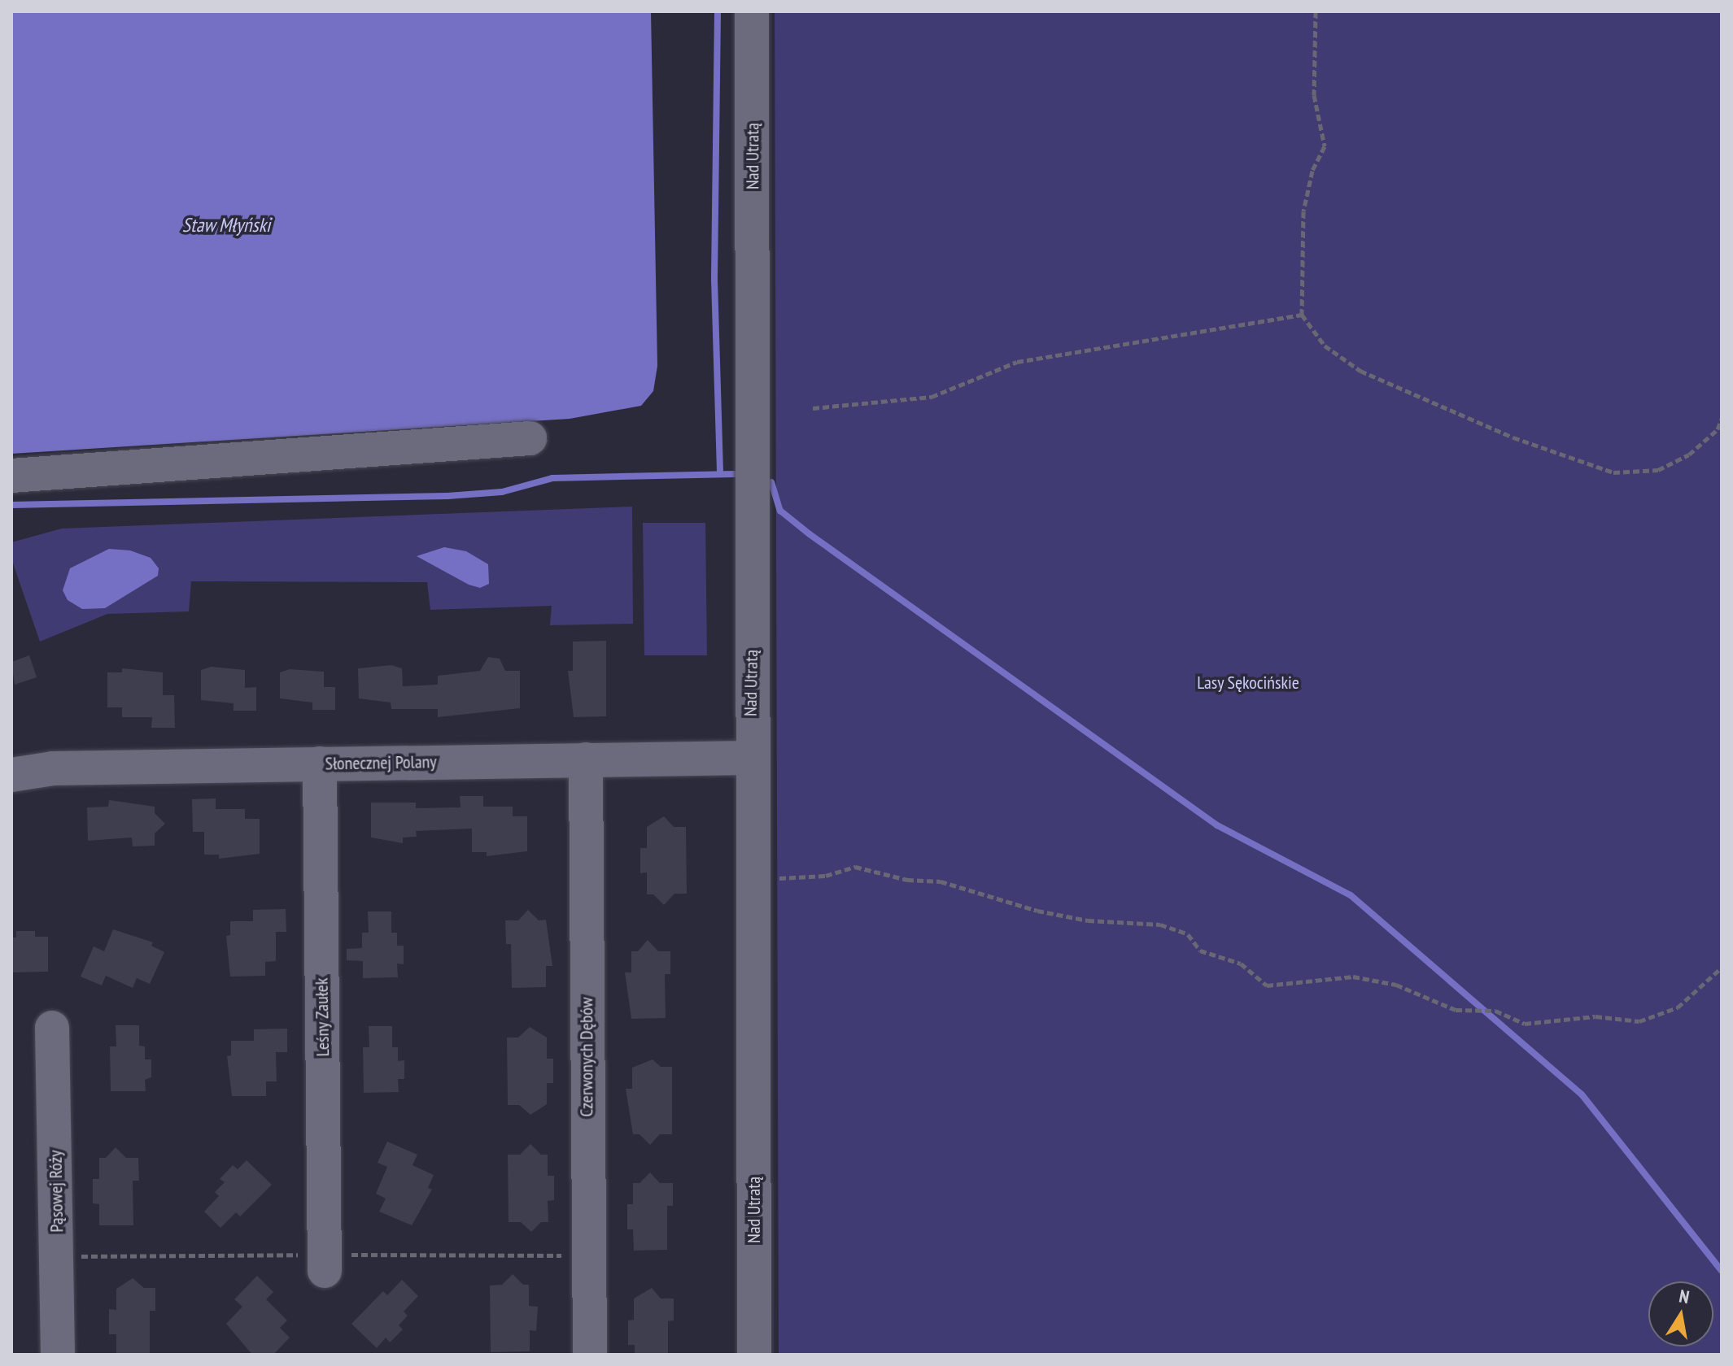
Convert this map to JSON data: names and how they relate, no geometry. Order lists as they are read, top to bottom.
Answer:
{
  "streets": {
    "street": [
      "Nad Utratą",
      "Słonecznej Polany",
      "Leśny Zaułek",
      "Czerwonych Dębów",
      "Pąsowej Róży"
    ]
  },
  "crossings": [
    ["Nad Utratą", "Słonecznej Polany"],
    ["Słonecznej Polany", "Leśny Zaułek"],
    ["Słonecznej Polany", "Czerwonych Dębów"]
  ],
  "water": ["Staw Młyński"],
  "parks": ["Lasy Sękocińskie"],
  "north": "top"
}
